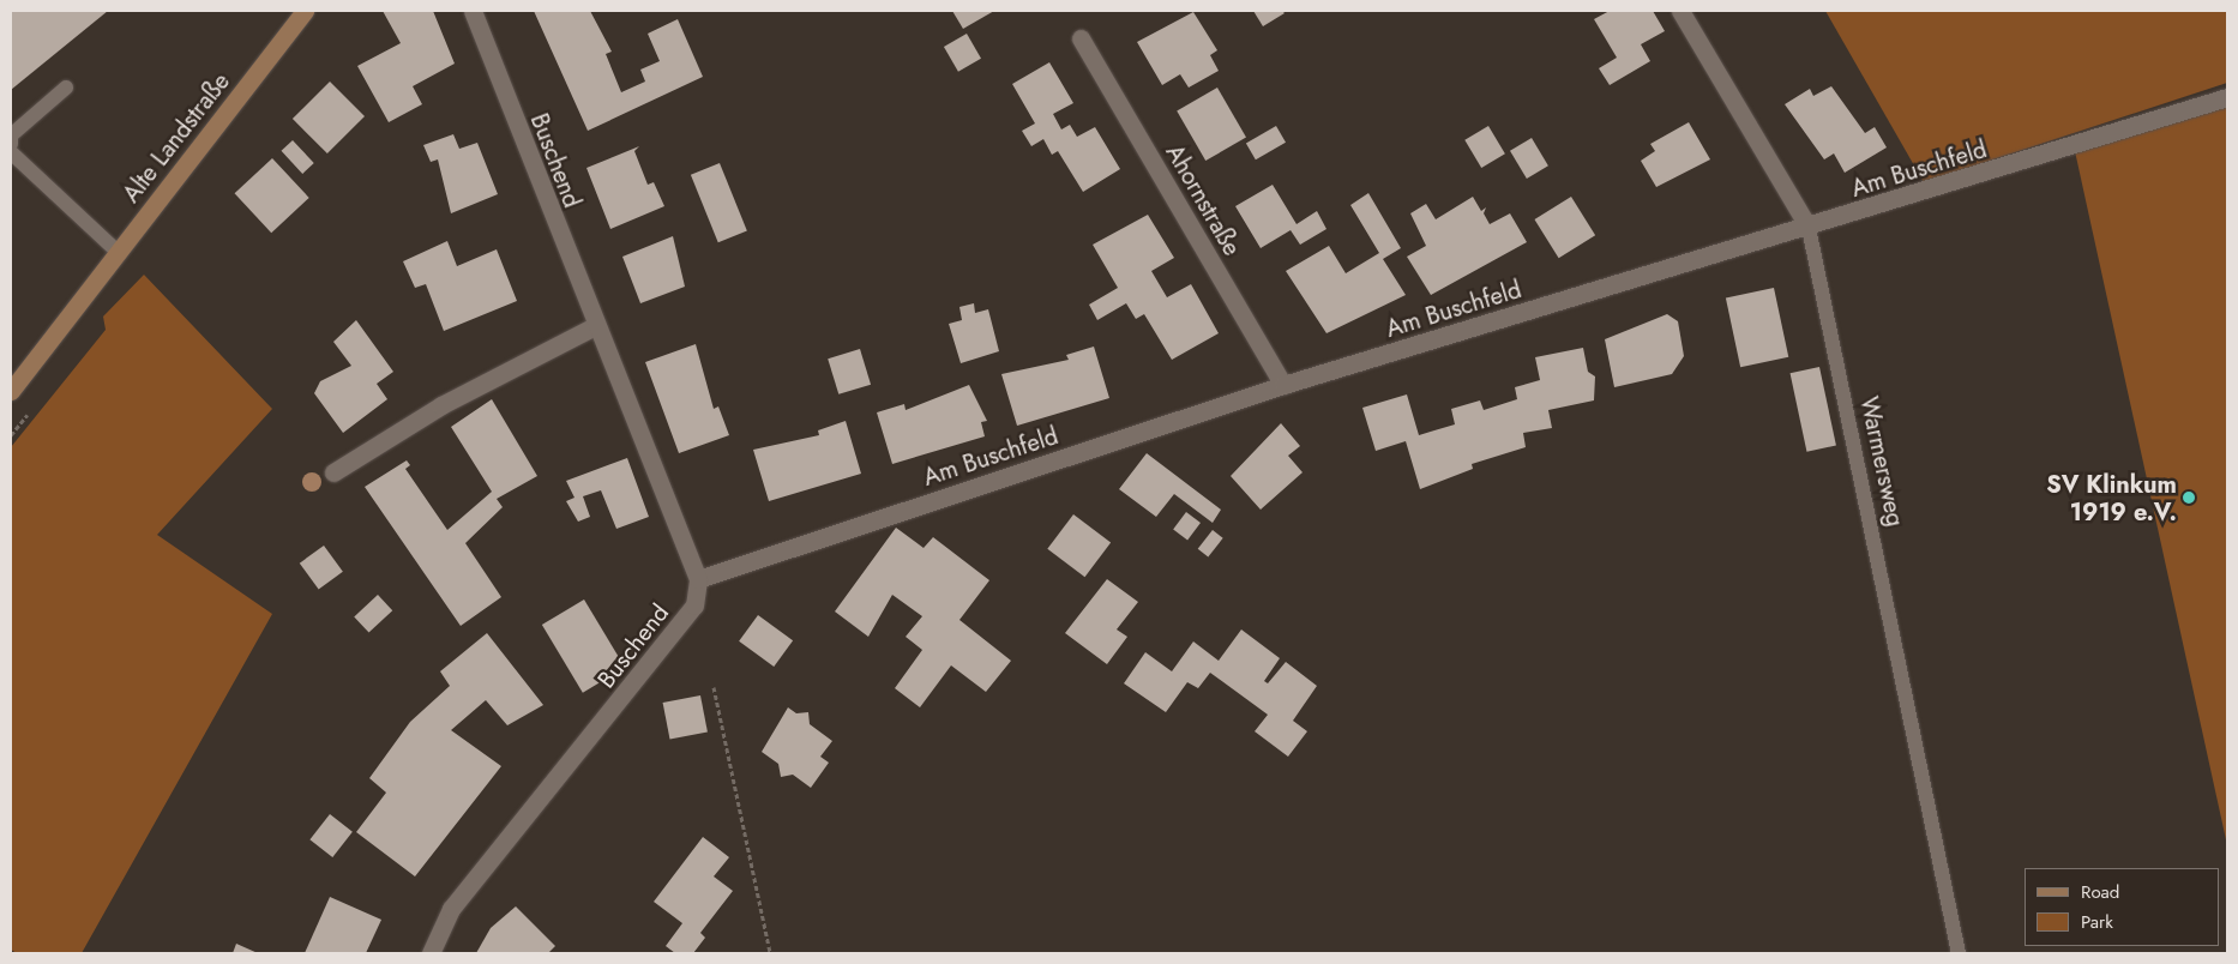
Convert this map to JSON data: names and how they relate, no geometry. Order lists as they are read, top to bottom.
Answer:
{
  "streets": {
    "main road": ["Alte Landstraße"],
    "street": [
      "Buschend",
      "Am Buschfeld",
      "Ahornstraße",
      "Warmersweg"
    ]
  },
  "crossings": [
    ["Buschend", "Am Buschfeld"],
    ["Am Buschfeld", "Ahornstraße"],
    ["Am Buschfeld", "Warmersweg"]
  ],
  "places": ["SV Klinkum 1919 e.V."],
  "legend": ["Road", "Park"]
}
